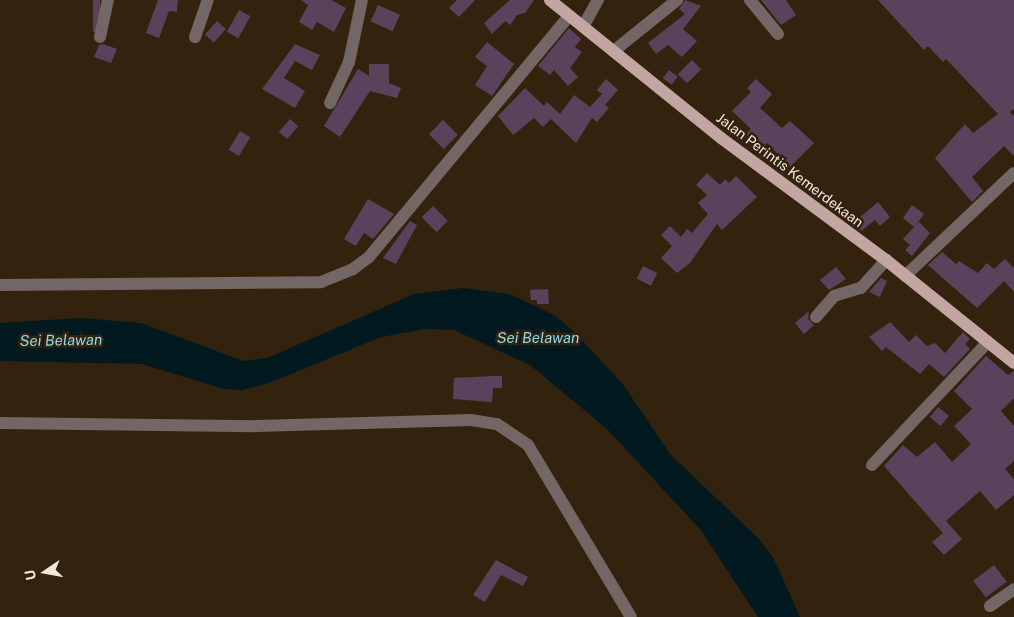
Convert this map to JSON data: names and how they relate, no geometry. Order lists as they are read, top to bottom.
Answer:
{
  "streets": {
    "main road": ["Jalan Perintis Kemerdekaan"]
  },
  "water": ["Sei Belawan"],
  "north": "left"
}
